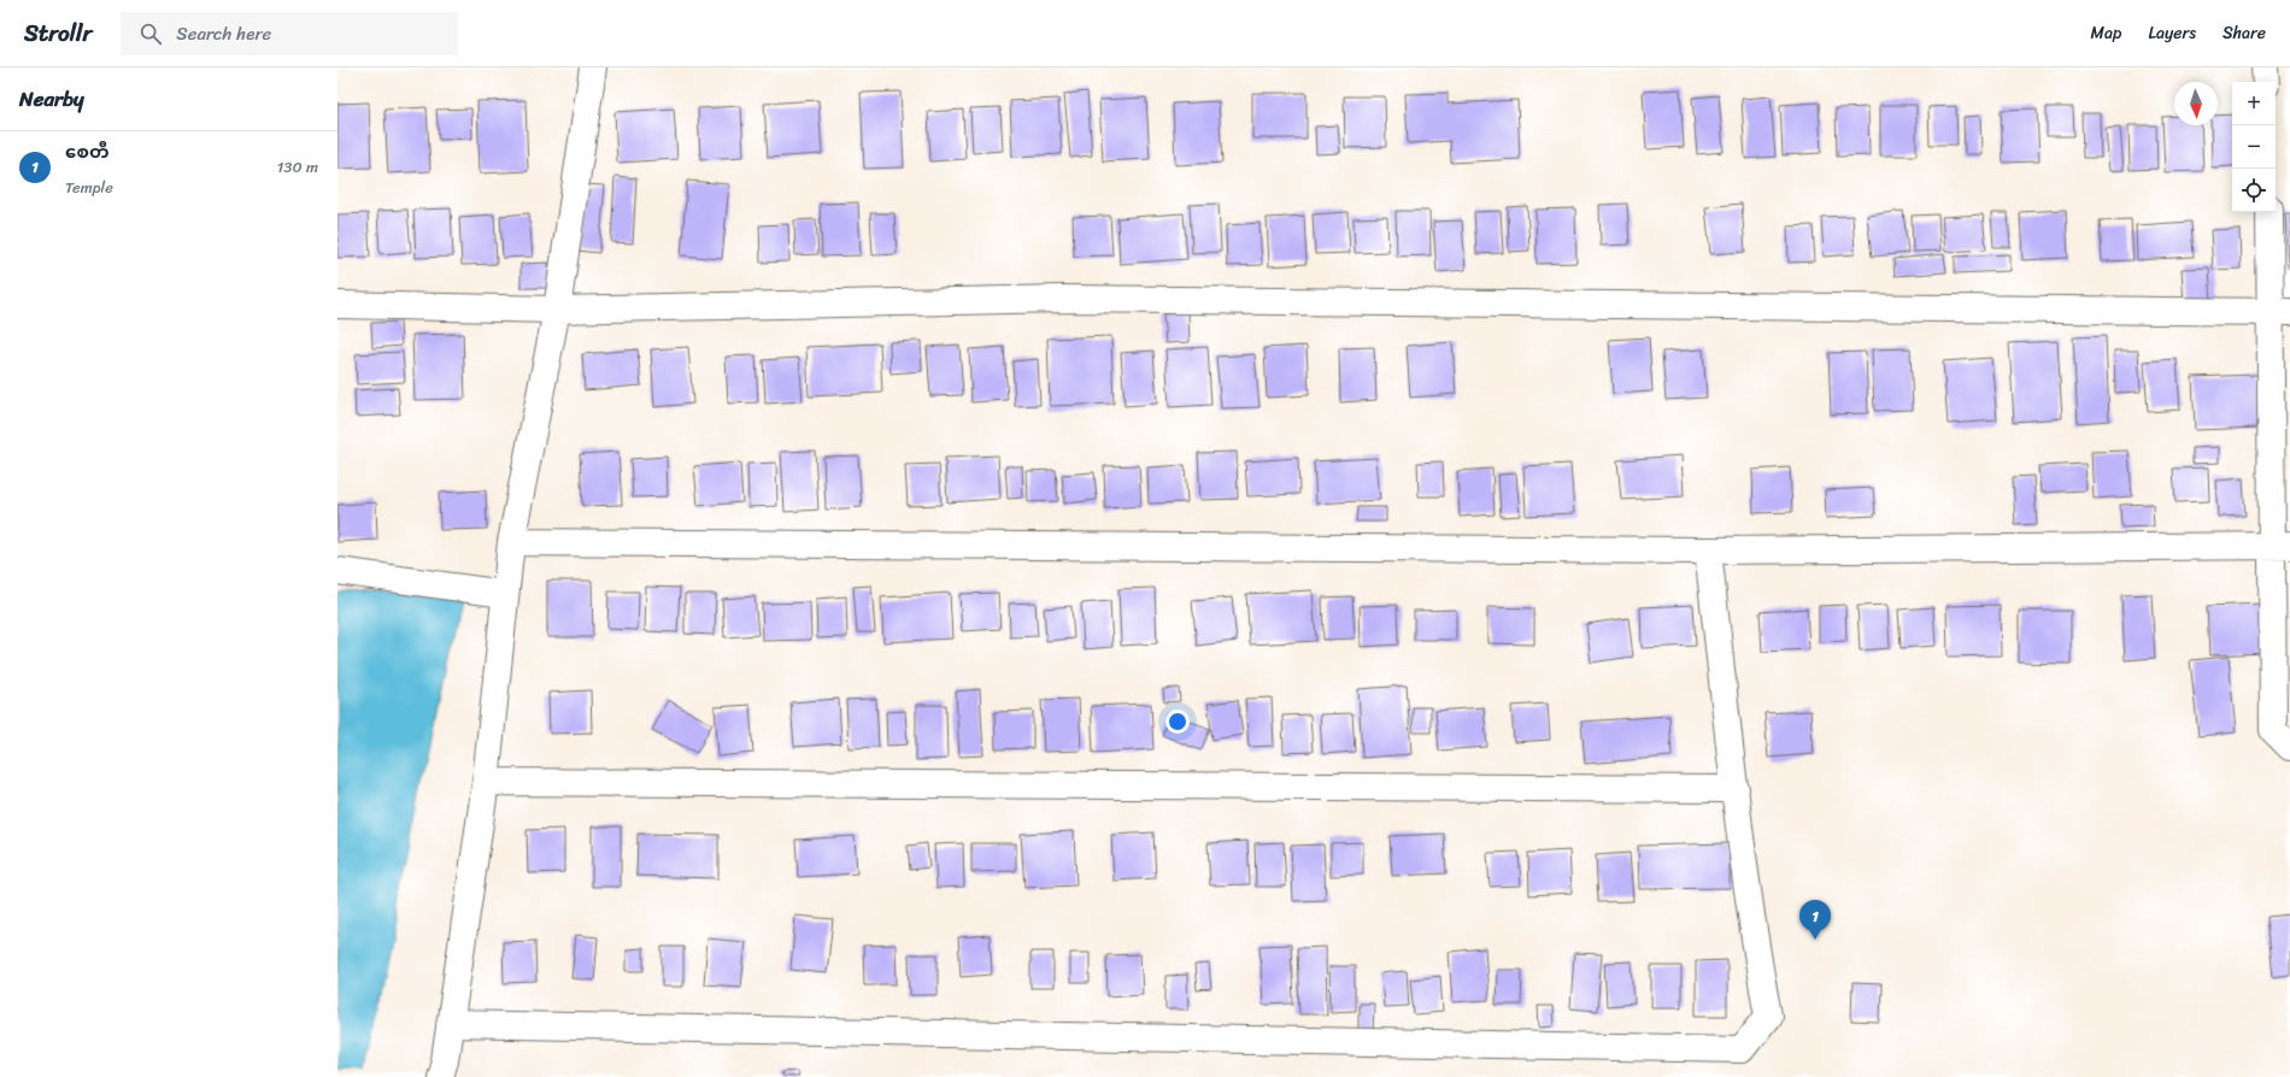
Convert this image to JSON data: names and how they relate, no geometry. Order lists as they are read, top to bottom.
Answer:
{
  "north": "bottom",
  "page": {
    "header": "Strollr",
    "search": "Search here",
    "nav": ["Map", "Layers", "Share"],
    "heading": "Nearby",
    "map_buttons": ["+", "−"],
    "list": [
      {
        "mark": "1",
        "name": "စေတီ",
        "note": "Temple",
        "value": "130 m"
      }
    ],
    "pins": "1"
  }
}
